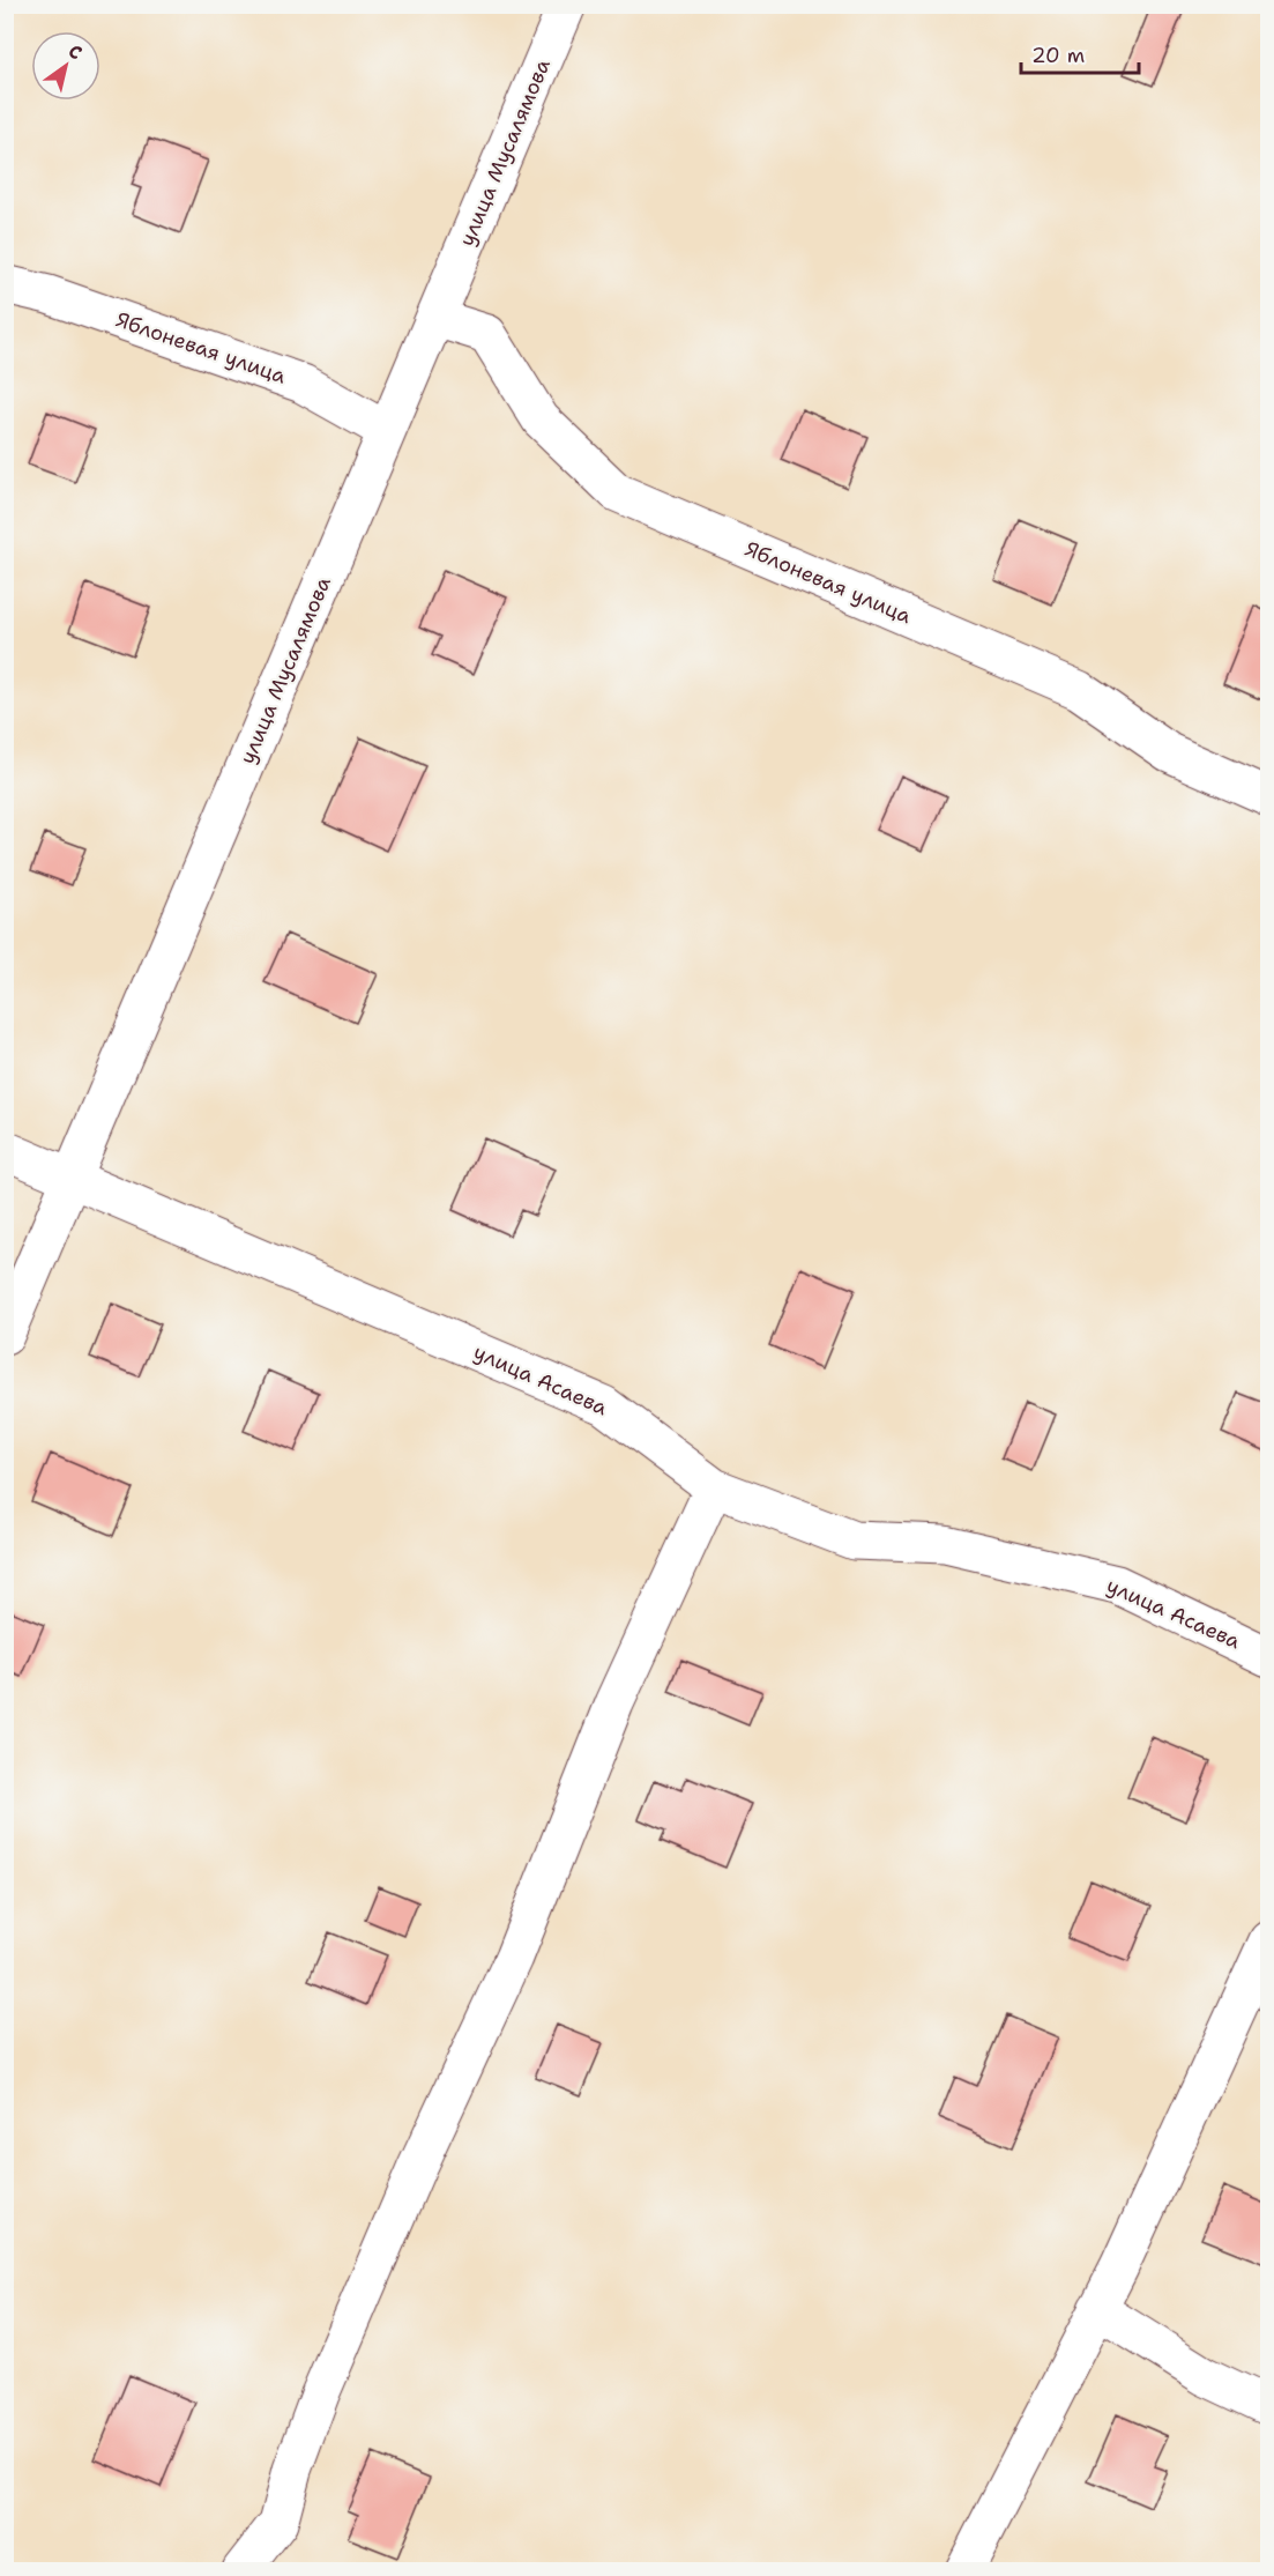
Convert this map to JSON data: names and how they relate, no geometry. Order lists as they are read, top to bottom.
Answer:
{
  "streets": {
    "street": ["улица Мусалямова", "Яблоневая улица", "улица Асаева"]
  },
  "crossings": [
    ["улица Мусалямова", "Яблоневая улица"],
    ["улица Мусалямова", "улица Асаева"]
  ],
  "scale_bar": "20 m",
  "north": "top right"
}
